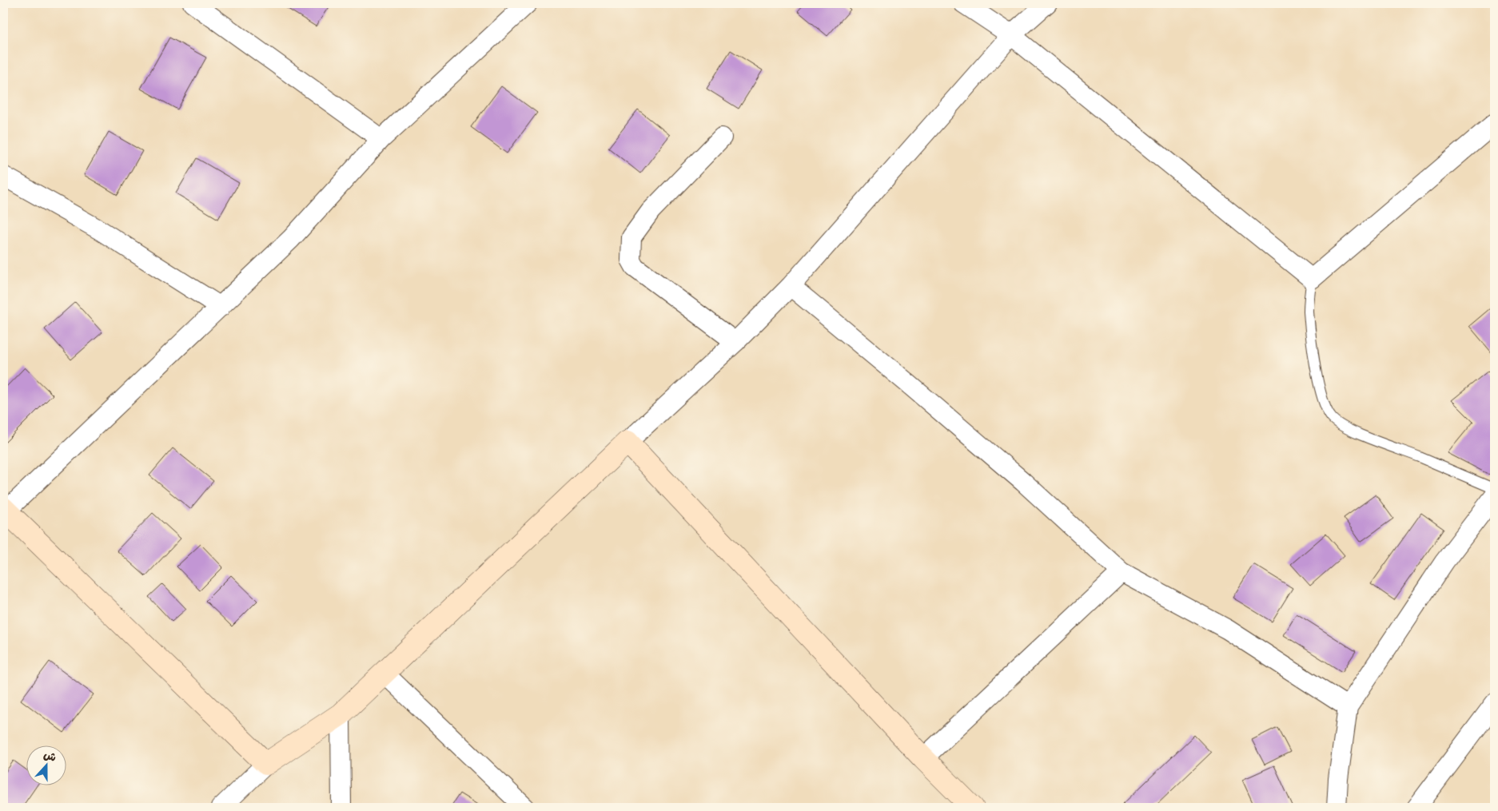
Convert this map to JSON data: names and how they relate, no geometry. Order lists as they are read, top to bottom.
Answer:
{
  "north": "top"
}
